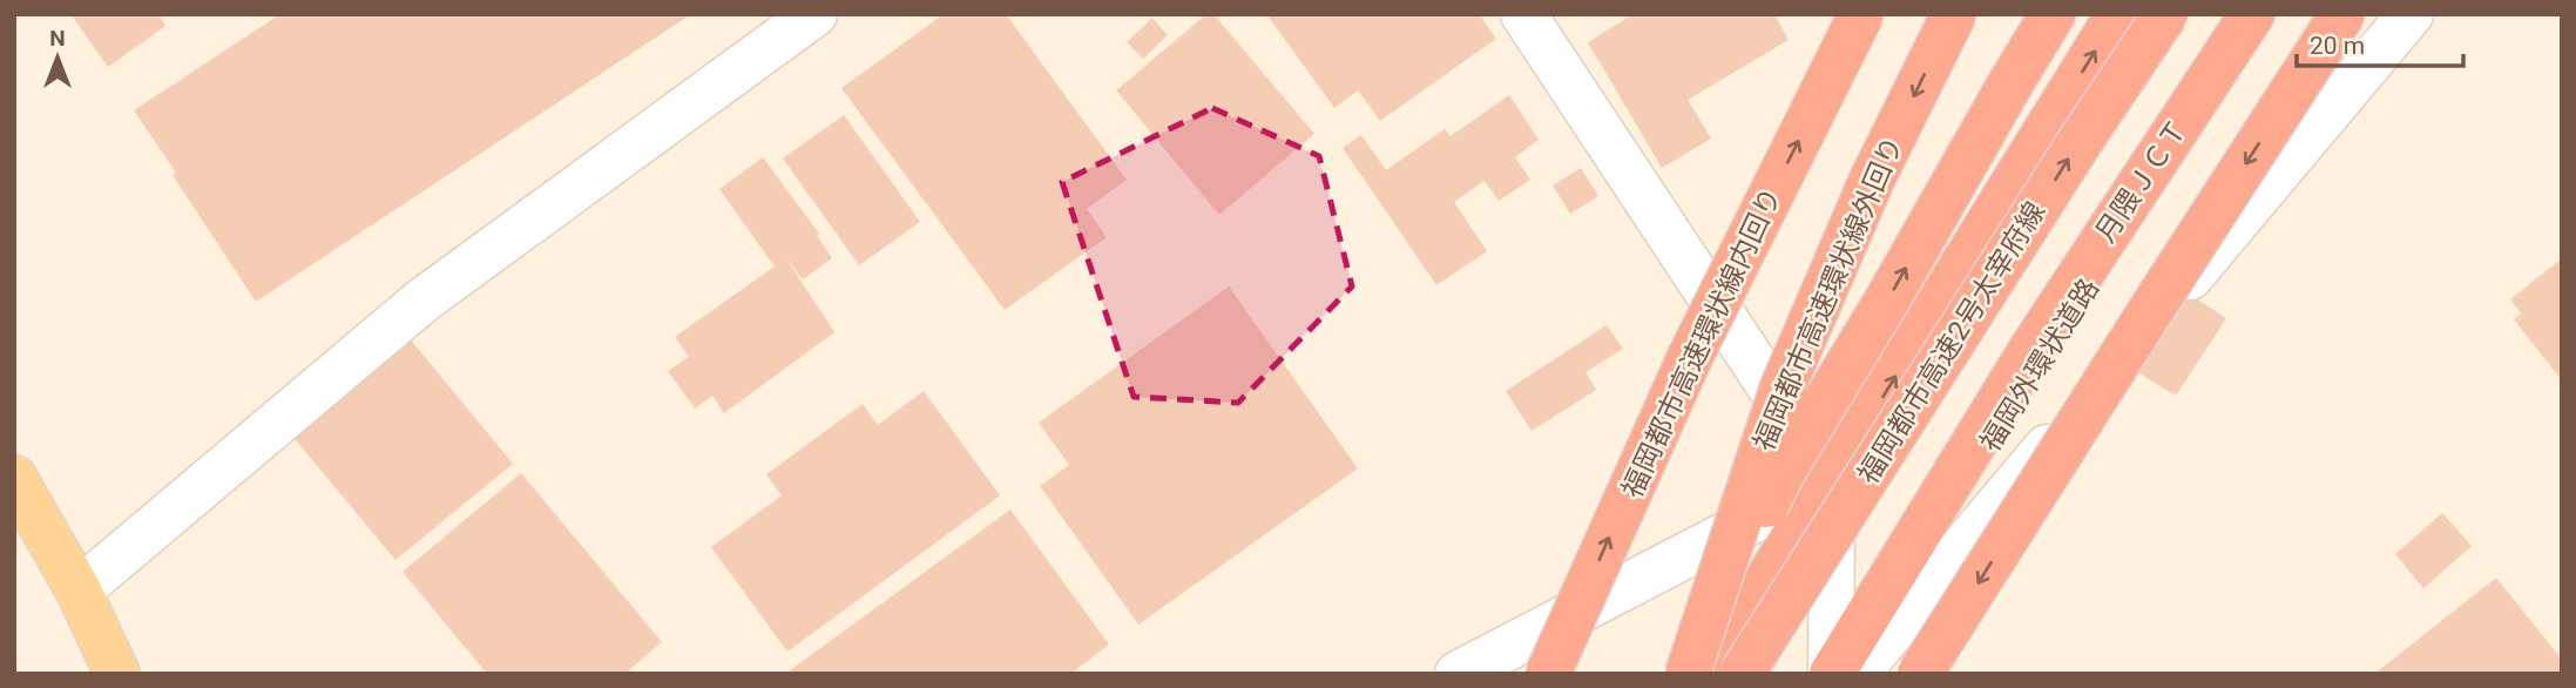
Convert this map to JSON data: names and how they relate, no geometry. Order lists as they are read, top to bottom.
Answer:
{
  "streets": {
    "highway": [
      "月隈ＪＣＴ",
      "福岡都市高速環状線外回り",
      "福岡都市高速環状線内回り",
      "福岡都市高速2号太宰府線",
      "福岡外環状道路"
    ]
  },
  "crossings": [
    ["月隈ＪＣＴ", "福岡外環状道路"]
  ],
  "scale_bar": "20 m",
  "north": "top"
}
